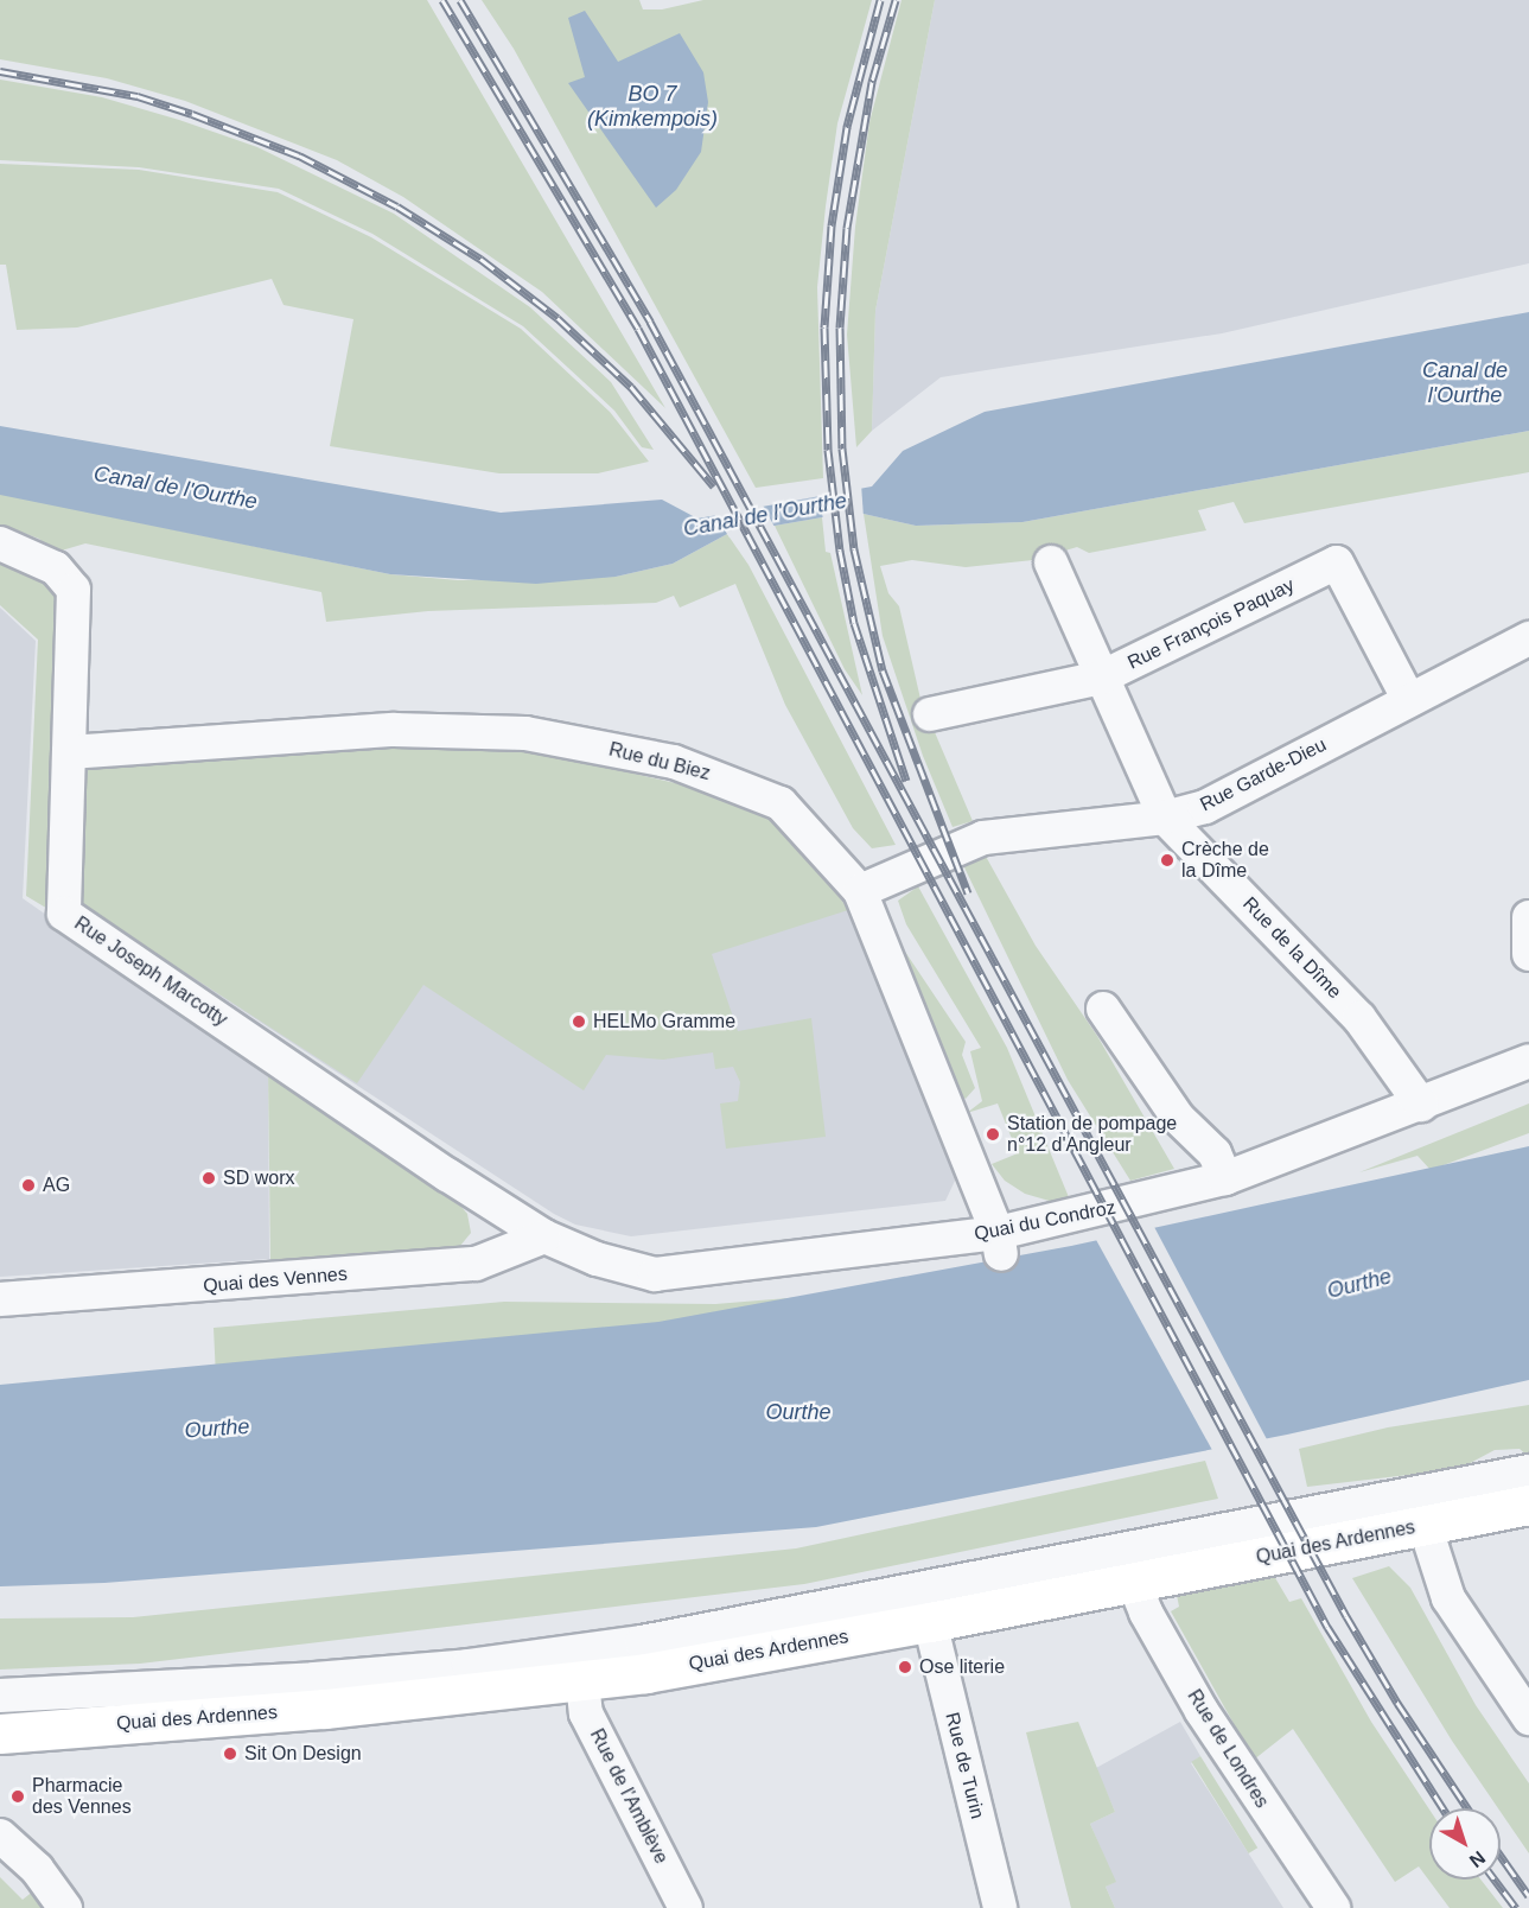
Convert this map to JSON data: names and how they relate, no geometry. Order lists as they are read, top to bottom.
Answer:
{
  "streets": {
    "main road": ["Quai des Ardennes"],
    "street": [
      "Rue François Paquay",
      "Rue du Biez",
      "Rue Garde-Dieu",
      "Rue de la Dîme",
      "Rue Joseph Marcotty",
      "Quai du Condroz",
      "Quai des Vennes",
      "Rue de Londres",
      "Rue de Turin",
      "Rue de l'Amblève"
    ]
  },
  "crossings": [
    ["Rue François Paquay", "Rue Garde-Dieu"],
    ["Rue François Paquay", "Rue de la Dîme"],
    ["Rue du Biez", "Rue Garde-Dieu"],
    ["Rue du Biez", "Rue Joseph Marcotty"],
    ["Rue du Biez", "Quai du Condroz"],
    ["Rue Garde-Dieu", "Rue de la Dîme"],
    ["Rue de la Dîme", "Quai du Condroz"],
    ["Rue Joseph Marcotty", "Quai du Condroz"],
    ["Rue Joseph Marcotty", "Quai des Vennes"],
    ["Quai du Condroz", "Quai des Vennes"],
    ["Quai des Ardennes", "Rue de Londres"],
    ["Quai des Ardennes", "Rue de Turin"],
    ["Quai des Ardennes", "Rue de l'Amblève"]
  ],
  "water": ["BO 7 (Kimkempois)", "Canal de l'Ourthe", "Ourthe"],
  "places": [
    "Crèche de la Dîme",
    "HELMo Gramme",
    "Station de pompage n°12 d'Angleur",
    "SD worx",
    "AG",
    "Ose literie",
    "Sit On Design",
    "Pharmacie des Vennes"
  ],
  "north": "bottom right"
}
